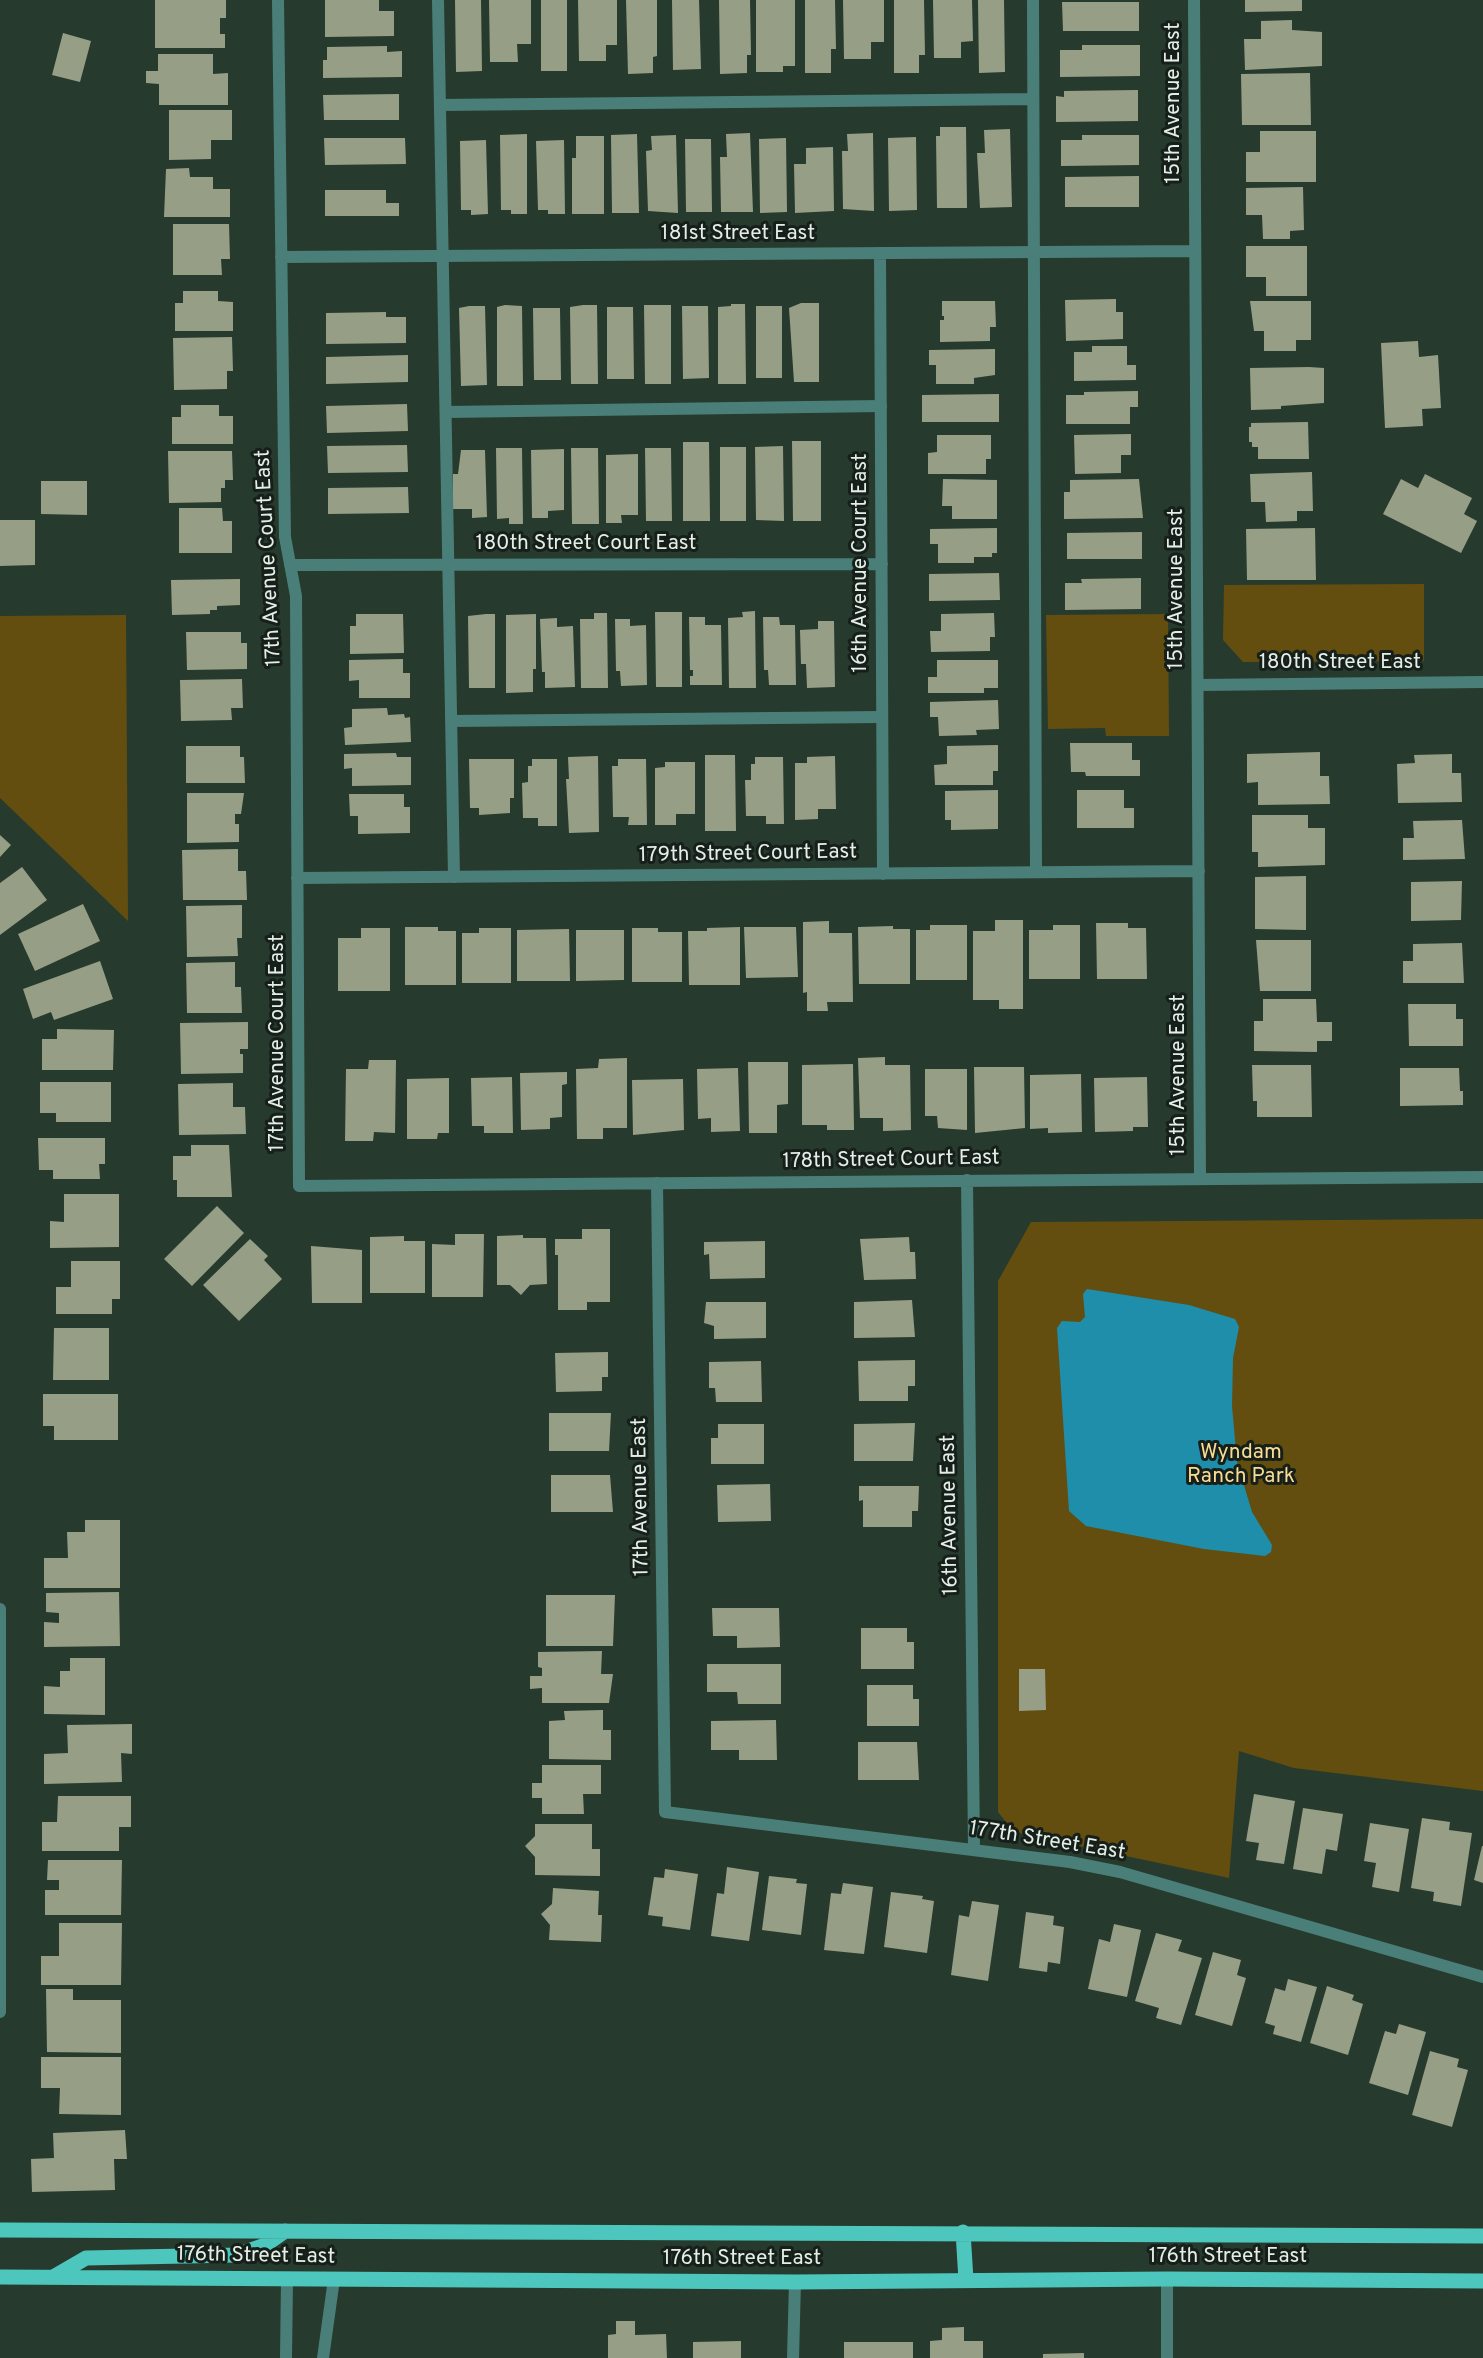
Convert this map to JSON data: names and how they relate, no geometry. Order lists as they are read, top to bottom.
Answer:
{
  "streets": {
    "main road": ["176th Street East"],
    "street": [
      "15th Avenue East",
      "181st Street East",
      "180th Street Court East",
      "17th Avenue Court East",
      "16th Avenue Court East",
      "180th Street East",
      "179th Street Court East",
      "178th Street Court East",
      "17th Avenue East",
      "16th Avenue East",
      "177th Street East"
    ]
  },
  "crossings": [
    ["15th Avenue East", "181st Street East"],
    ["15th Avenue East", "180th Street East"],
    ["15th Avenue East", "179th Street Court East"],
    ["15th Avenue East", "178th Street Court East"],
    ["181st Street East", "17th Avenue Court East"],
    ["181st Street East", "16th Avenue Court East"],
    ["180th Street Court East", "17th Avenue Court East"],
    ["180th Street Court East", "16th Avenue Court East"],
    ["17th Avenue Court East", "179th Street Court East"],
    ["17th Avenue Court East", "178th Street Court East"],
    ["16th Avenue Court East", "179th Street Court East"],
    ["178th Street Court East", "17th Avenue East"],
    ["178th Street Court East", "16th Avenue East"],
    ["17th Avenue East", "177th Street East"],
    ["16th Avenue East", "177th Street East"]
  ],
  "parks": ["Wyndam Ranch Park"]
}
